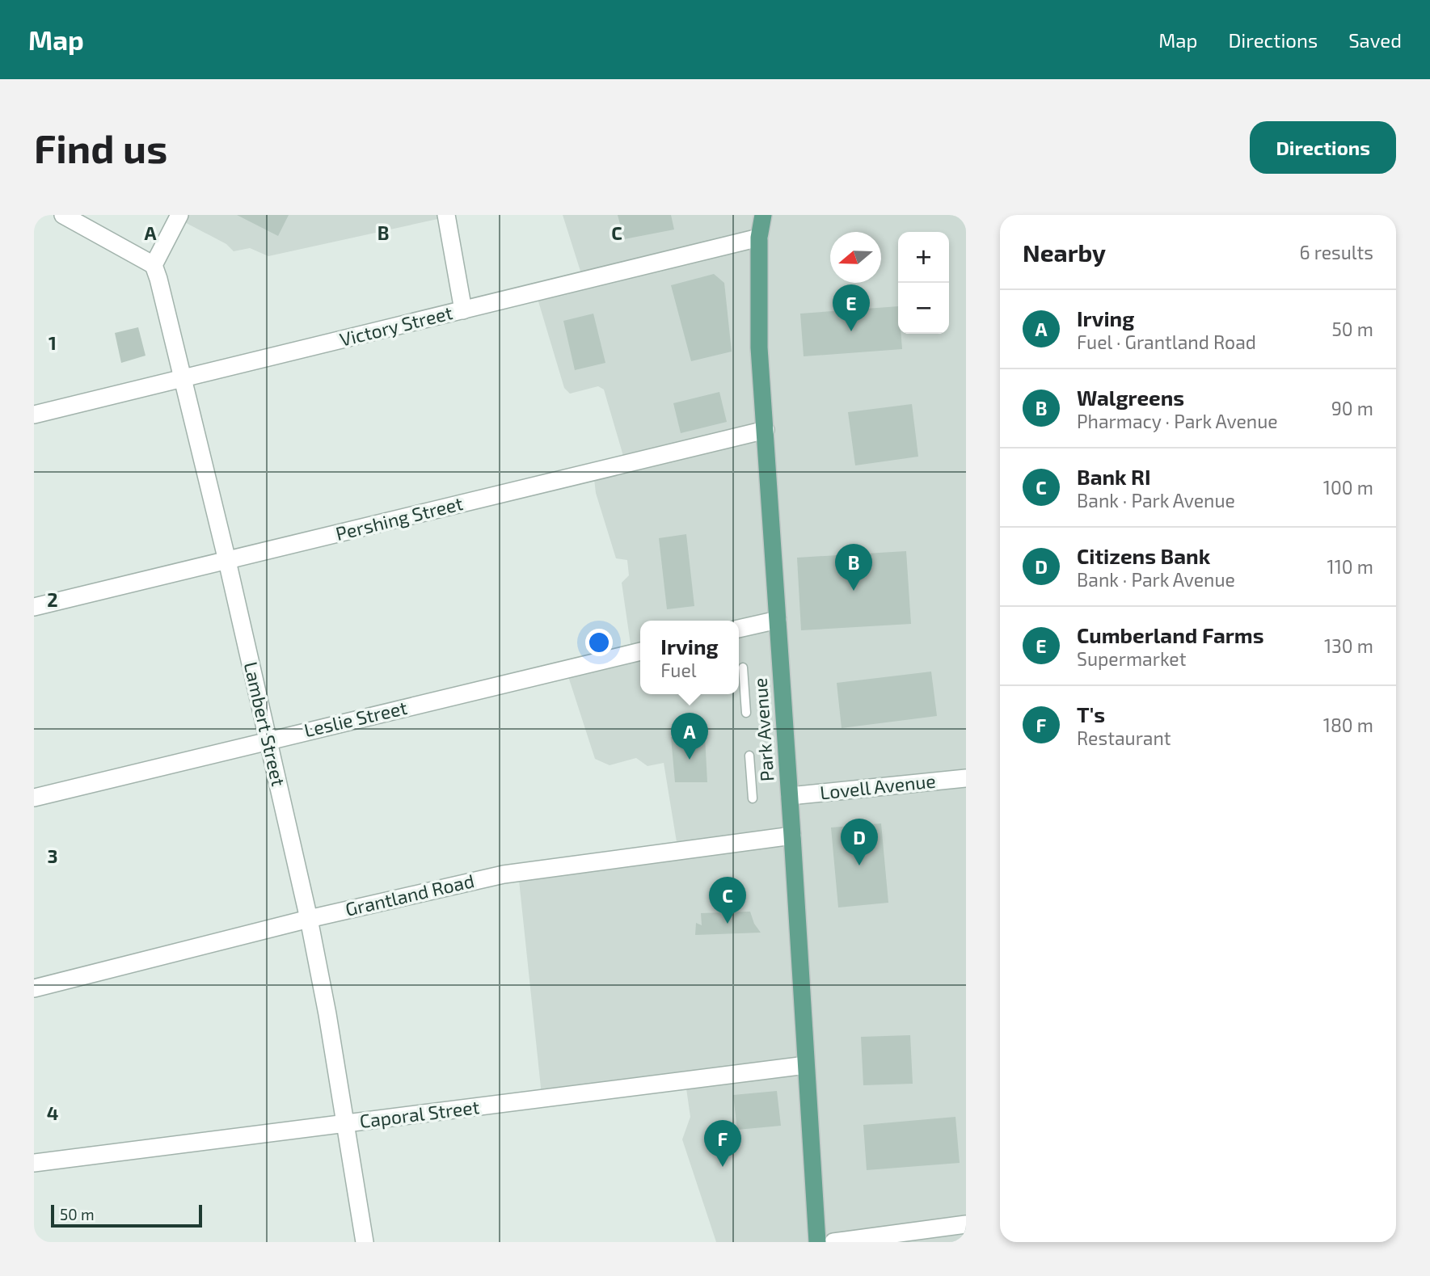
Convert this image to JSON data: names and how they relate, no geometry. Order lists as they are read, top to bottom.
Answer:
{
  "streets": {
    "main road": ["Park Avenue"],
    "street": [
      "Victory Street",
      "Pershing Street",
      "Leslie Street",
      "Lambert Street",
      "Lovell Avenue",
      "Grantland Road",
      "Caporal Street"
    ]
  },
  "crossings": [
    ["Victory Street", "Lambert Street"],
    ["Victory Street", "Park Avenue"],
    ["Pershing Street", "Lambert Street"],
    ["Pershing Street", "Park Avenue"],
    ["Leslie Street", "Lambert Street"],
    ["Lambert Street", "Grantland Road"],
    ["Lambert Street", "Caporal Street"],
    ["Park Avenue", "Lovell Avenue"],
    ["Park Avenue", "Grantland Road"],
    ["Park Avenue", "Caporal Street"]
  ],
  "scale_bar": "50 m",
  "north": "left",
  "page": {
    "header": "Map",
    "nav": ["Map", "Directions", "Saved"],
    "buttons": "Directions",
    "title": "Find us",
    "heading": ["Nearby", "6 results"],
    "map_buttons": ["+", "−"],
    "pins": [
      "E",
      "B",
      "A",
      "D",
      "C",
      "F"
    ],
    "list": [
      {
        "mark": "A",
        "name": "Irving",
        "note": "Fuel · Grantland Road",
        "value": "50 m"
      },
      {
        "mark": "B",
        "name": "Walgreens",
        "note": "Pharmacy · Park Avenue",
        "value": "90 m"
      },
      {
        "mark": "C",
        "name": "Bank RI",
        "note": "Bank · Park Avenue",
        "value": "100 m"
      },
      {
        "mark": "D",
        "name": "Citizens Bank",
        "note": "Bank · Park Avenue",
        "value": "110 m"
      },
      {
        "mark": "E",
        "name": "Cumberland Farms",
        "note": "Supermarket",
        "value": "130 m"
      },
      {
        "mark": "F",
        "name": "T's",
        "note": "Restaurant",
        "value": "180 m"
      }
    ],
    "popup": ["Irving", "Fuel"],
    "scale": "50 m"
  },
  "grid": {
    "columns": ["A", "B", "C"],
    "rows": [
      "1",
      "2",
      "3",
      "4"
    ]
  }
}
